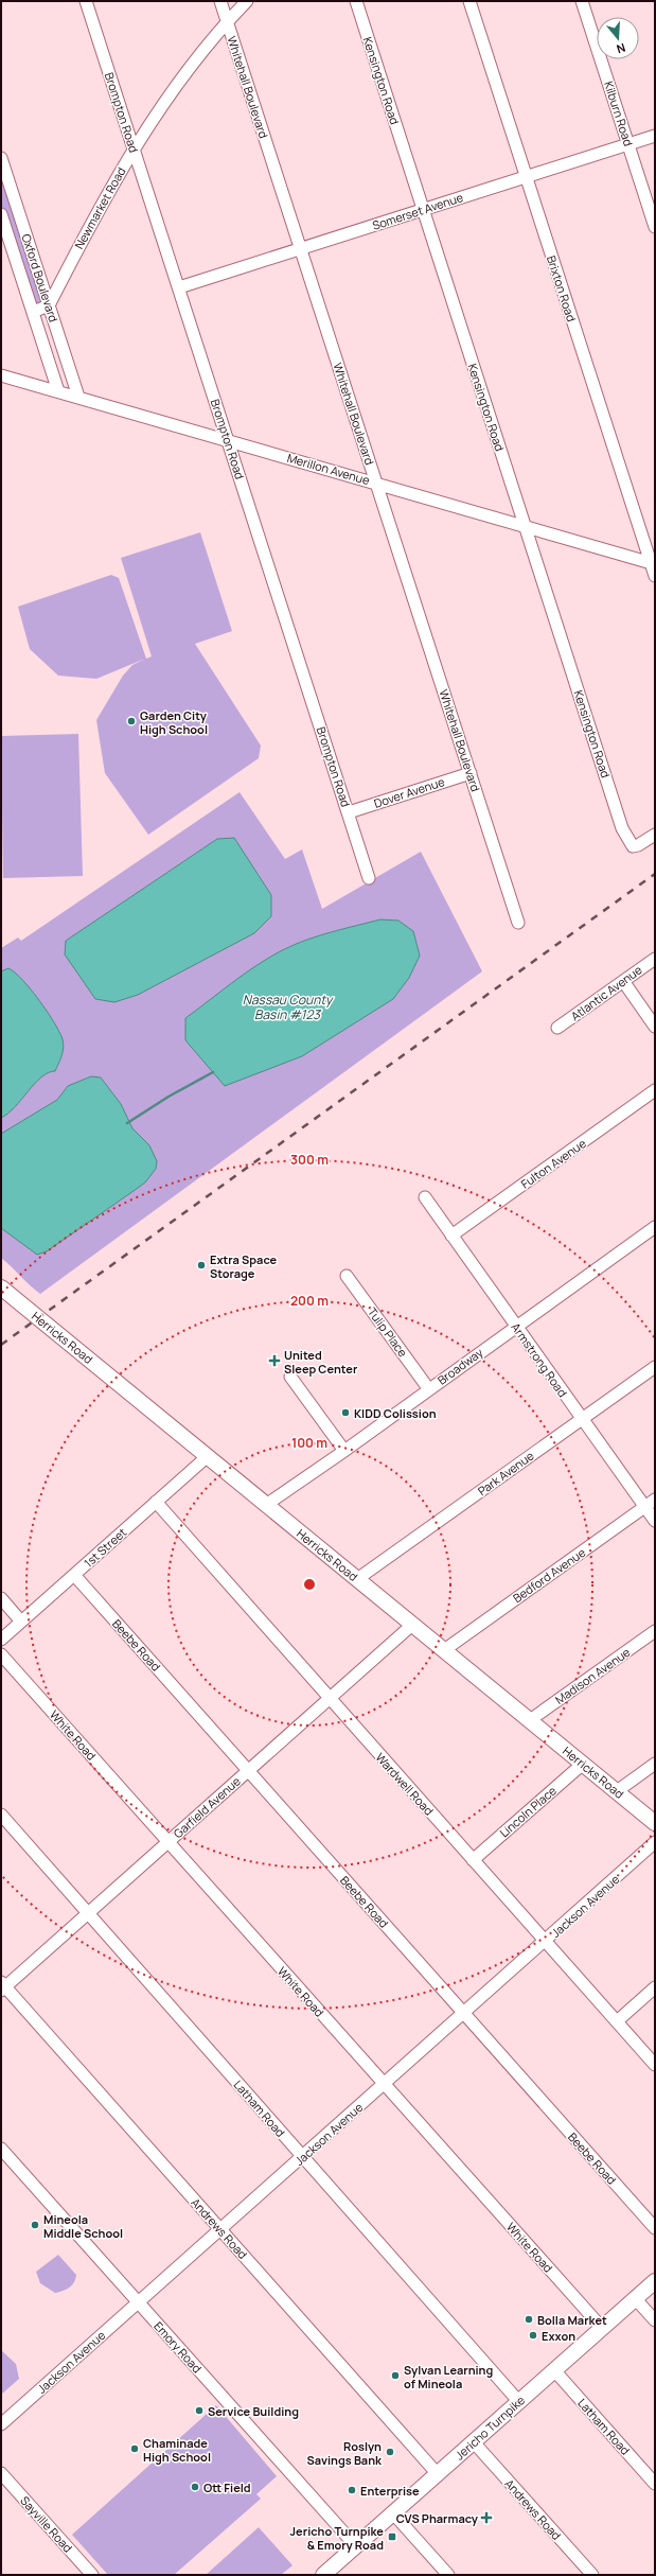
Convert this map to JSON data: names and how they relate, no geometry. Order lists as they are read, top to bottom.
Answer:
{
  "streets": {
    "main road": ["Herricks Road", "Jericho Turnpike"],
    "street": [
      "Kensington Road",
      "Whitehall Boulevard",
      "Brompton Road",
      "Kilburn Road",
      "Newmarket Road",
      "Somerset Avenue",
      "Oxford Boulevard",
      "Brixton Road",
      "Merillon Avenue",
      "Dover Avenue",
      "Atlantic Avenue",
      "Fulton Avenue",
      "Tulip Place",
      "Armstrong Road",
      "Broadway",
      "Park Avenue",
      "1st Street",
      "Bedford Avenue",
      "Beebe Road",
      "Madison Avenue",
      "White Road",
      "Wardwell Road",
      "Garfield Avenue",
      "Lincoln Place",
      "Jackson Avenue",
      "Latham Road",
      "Andrews Road",
      "Emory Road",
      "Sayville Road"
    ]
  },
  "crossings": [
    ["Kensington Road", "Somerset Avenue"],
    ["Kensington Road", "Merillon Avenue"],
    ["Whitehall Boulevard", "Newmarket Road"],
    ["Whitehall Boulevard", "Somerset Avenue"],
    ["Whitehall Boulevard", "Merillon Avenue"],
    ["Whitehall Boulevard", "Dover Avenue"],
    ["Brompton Road", "Newmarket Road"],
    ["Brompton Road", "Somerset Avenue"],
    ["Brompton Road", "Merillon Avenue"],
    ["Brompton Road", "Dover Avenue"],
    ["Kilburn Road", "Somerset Avenue"],
    ["Newmarket Road", "Oxford Boulevard"],
    ["Somerset Avenue", "Brixton Road"],
    ["Oxford Boulevard", "Merillon Avenue"],
    ["Brixton Road", "Merillon Avenue"],
    ["Fulton Avenue", "Armstrong Road"],
    ["Tulip Place", "Broadway"],
    ["Herricks Road", "Broadway"],
    ["Herricks Road", "Park Avenue"],
    ["Herricks Road", "1st Street"],
    ["Herricks Road", "Bedford Avenue"],
    ["Herricks Road", "Madison Avenue"],
    ["Herricks Road", "Garfield Avenue"],
    ["Herricks Road", "Lincoln Place"],
    ["Armstrong Road", "Broadway"],
    ["Armstrong Road", "Park Avenue"],
    ["Armstrong Road", "Bedford Avenue"],
    ["1st Street", "Beebe Road"],
    ["1st Street", "Wardwell Road"],
    ["Beebe Road", "Garfield Avenue"],
    ["Beebe Road", "Jackson Avenue"],
    ["White Road", "Garfield Avenue"],
    ["White Road", "Jackson Avenue"],
    ["White Road", "Jericho Turnpike"],
    ["Wardwell Road", "Garfield Avenue"],
    ["Wardwell Road", "Lincoln Place"],
    ["Wardwell Road", "Jackson Avenue"],
    ["Garfield Avenue", "Latham Road"],
    ["Garfield Avenue", "Andrews Road"],
    ["Jackson Avenue", "Latham Road"],
    ["Jackson Avenue", "Andrews Road"],
    ["Jackson Avenue", "Emory Road"],
    ["Latham Road", "Jericho Turnpike"],
    ["Andrews Road", "Jericho Turnpike"],
    ["Emory Road", "Jericho Turnpike"]
  ],
  "water": ["Nassau County Basin #123"],
  "places": {
    "other": [
      "Garden City High School",
      "Extra Space Storage",
      "KIDD Colission",
      "Mineola Middle School",
      "Bolla Market",
      "Exxon",
      "Sylvan Learning of Mineola",
      "Service Building",
      "Chaminade High School",
      "Roslyn Savings Bank",
      "Ott Field",
      "Enterprise"
    ],
    "health": ["United Sleep Center", "CVS Pharmacy"],
    "transit": ["Jericho Turnpike & Emory Road"]
  },
  "north": "bottom",
  "rings": ["300 m", "200 m", "100 m"]
}
